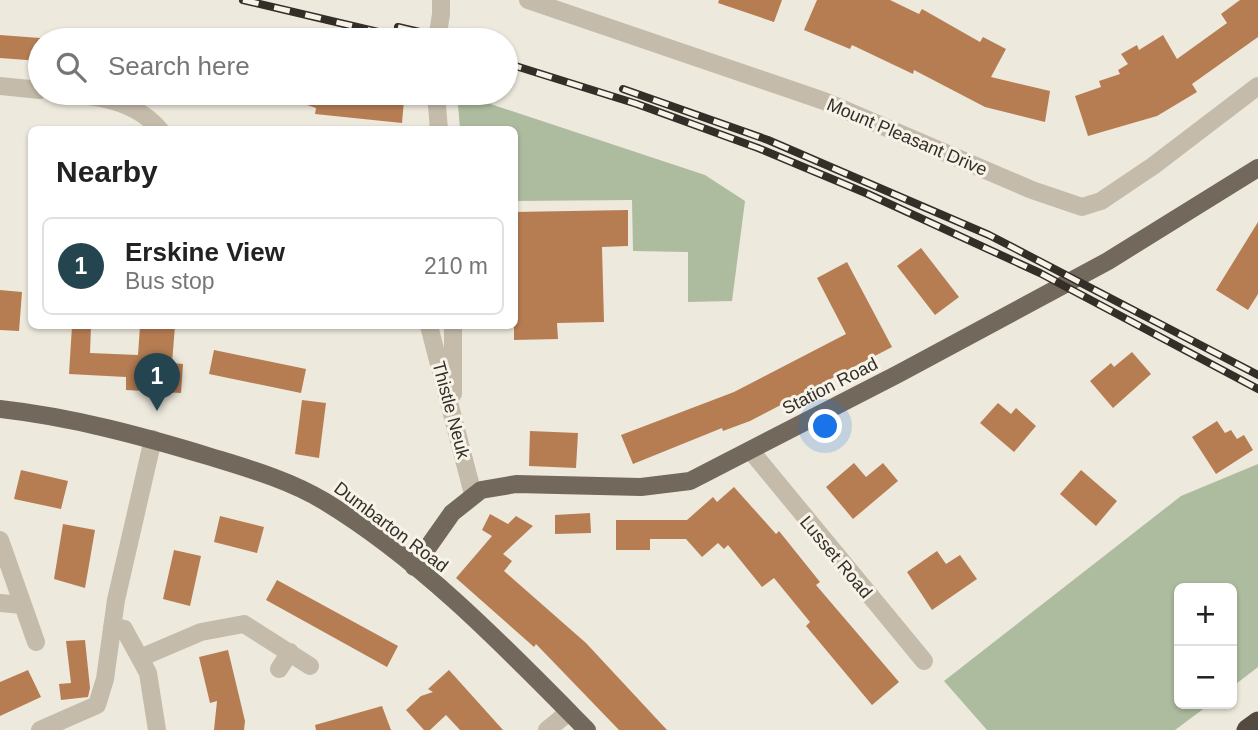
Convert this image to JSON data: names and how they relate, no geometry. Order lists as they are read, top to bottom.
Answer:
{
  "streets": {
    "main road": ["Station Road", "Dumbarton Road"],
    "street": ["Mount Pleasant Drive", "Thistle Neuk", "Lusset Road"]
  },
  "crossings": [
    ["Station Road", "Thistle Neuk"],
    ["Station Road", "Lusset Road"]
  ],
  "page": {
    "search": "Search here",
    "heading": "Nearby",
    "list": [
      {
        "mark": "1",
        "name": "Erskine View",
        "note": "Bus stop",
        "value": "210 m"
      }
    ],
    "pins": "1",
    "map_buttons": ["+", "−"]
  }
}
